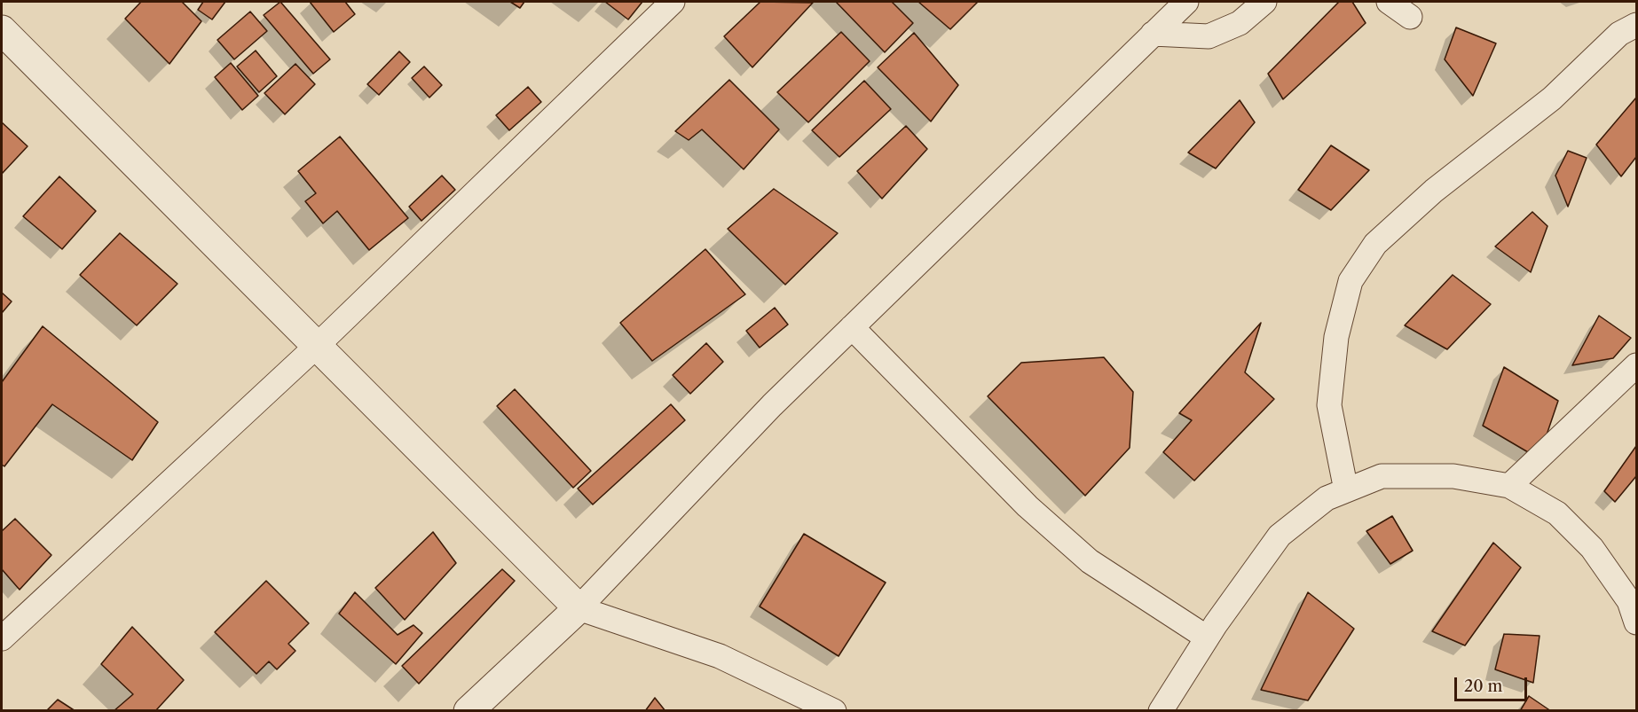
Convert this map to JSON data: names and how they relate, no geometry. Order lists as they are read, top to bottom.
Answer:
{
  "scale_bar": "20 m"
}
